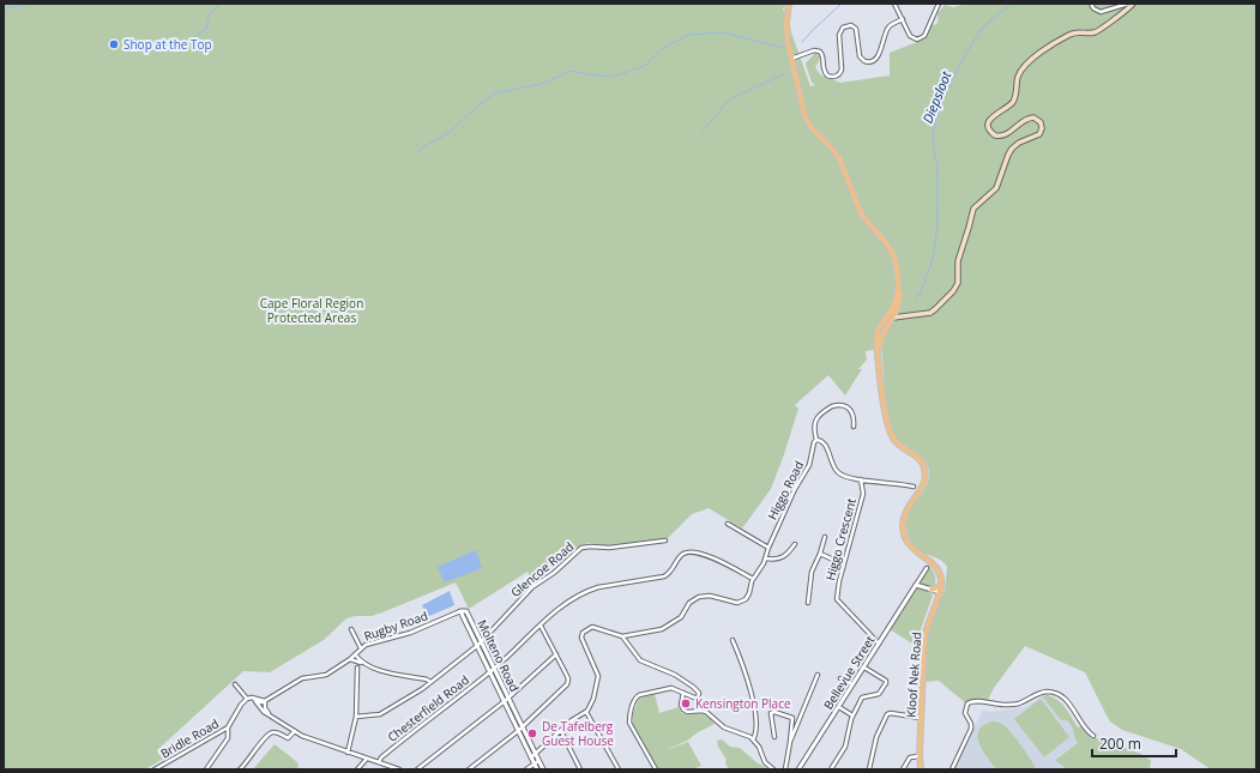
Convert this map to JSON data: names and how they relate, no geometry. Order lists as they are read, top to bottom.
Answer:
{
  "streets": {
    "main road": ["Kloof Nek Road"],
    "street": [
      "Higgo Road",
      "Higgo Crescent",
      "Glencoe Road",
      "Rugby Road",
      "Molteno Road",
      "Bellevue Street",
      "Chesterfield Road",
      "Bridle Road"
    ]
  },
  "crossings": [
    ["Higgo Road", "Chesterfield Road"],
    ["Higgo Crescent", "Bellevue Street"],
    ["Glencoe Road", "Molteno Road"],
    ["Rugby Road", "Molteno Road"],
    ["Molteno Road", "Chesterfield Road"]
  ],
  "water": ["Diepsloot"],
  "parks": ["Cape Floral Region Protected Areas"],
  "places": ["Shop at the Top", "Kensington Place", "De Tafelberg Guest House"],
  "scale_bar": "200 m"
}
